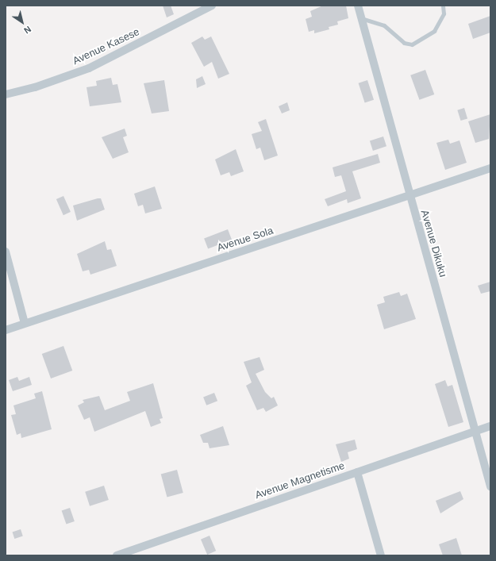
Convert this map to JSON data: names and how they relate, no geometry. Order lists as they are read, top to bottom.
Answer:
{
  "streets": {
    "street": [
      "Avenue Kasese",
      "Avenue Sola",
      "Avenue Dikuku",
      "Avenue Magnetisme"
    ]
  },
  "crossings": [
    ["Avenue Sola", "Avenue Dikuku"],
    ["Avenue Dikuku", "Avenue Magnetisme"]
  ],
  "north": "bottom right"
}
